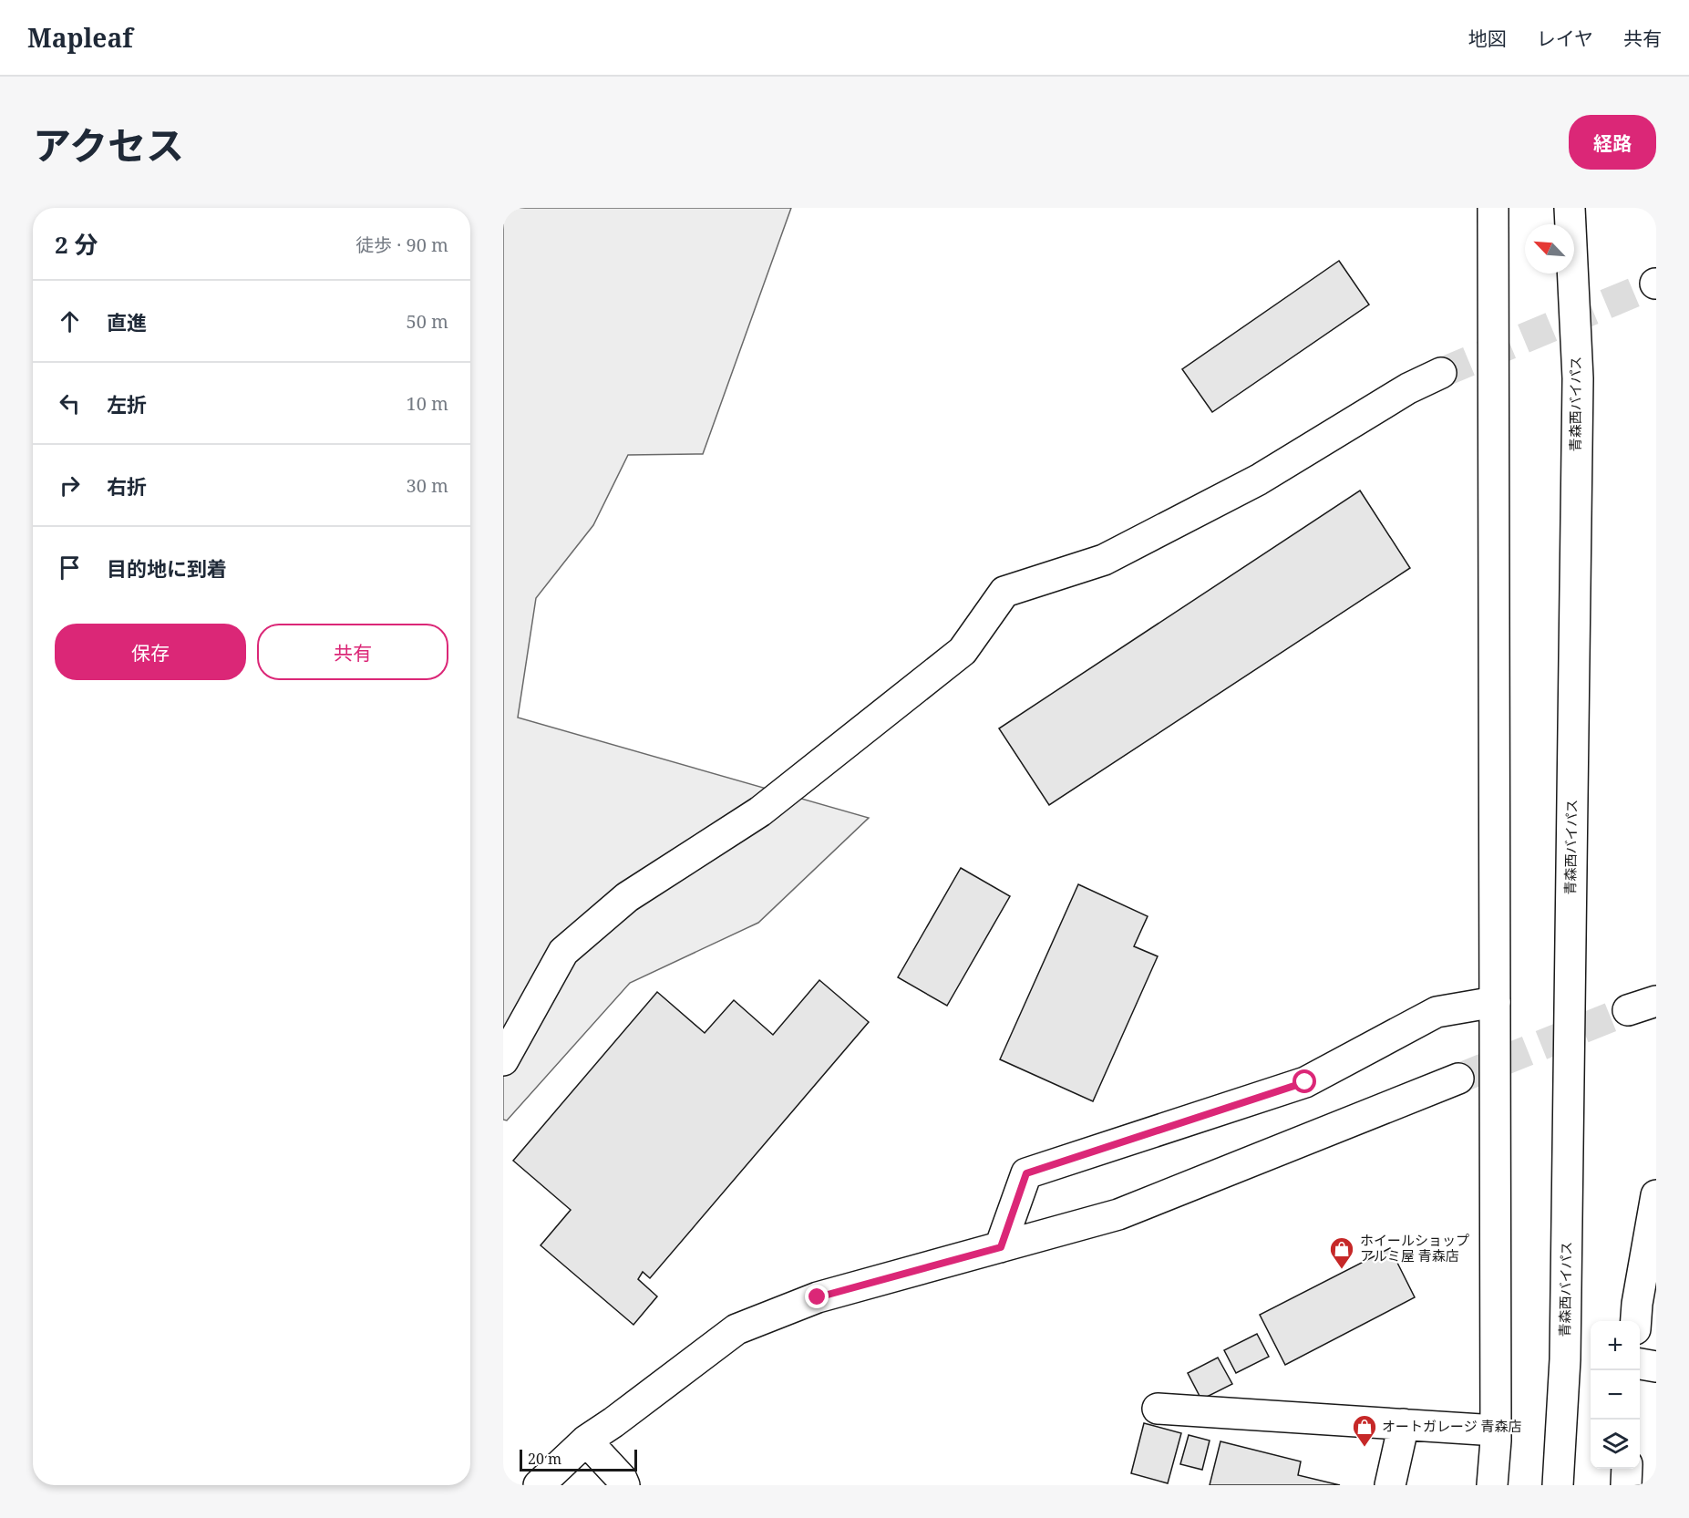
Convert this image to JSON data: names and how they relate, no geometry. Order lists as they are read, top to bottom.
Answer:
{
  "streets": {
    "main road": ["青森西バイパス"]
  },
  "places": {
    "shop": ["ホイールショップ アルミ屋 青森店", "オートガレージ 青森店"]
  },
  "scale_bar": "20 m",
  "north": "top left",
  "page": {
    "header": "Mapleaf",
    "nav": ["地図", "レイヤ", "共有"],
    "title": "アクセス",
    "buttons": [
      "経路",
      ["保存", "共有"]
    ],
    "heading": ["2 分", "徒歩 · 90 m"],
    "list": [
      ["直進", "50 m"],
      ["左折", "10 m"],
      ["右折", "30 m"],
      "目的地に到着"
    ],
    "map_buttons": ["+", "−"],
    "scale": "20 m"
  }
}
